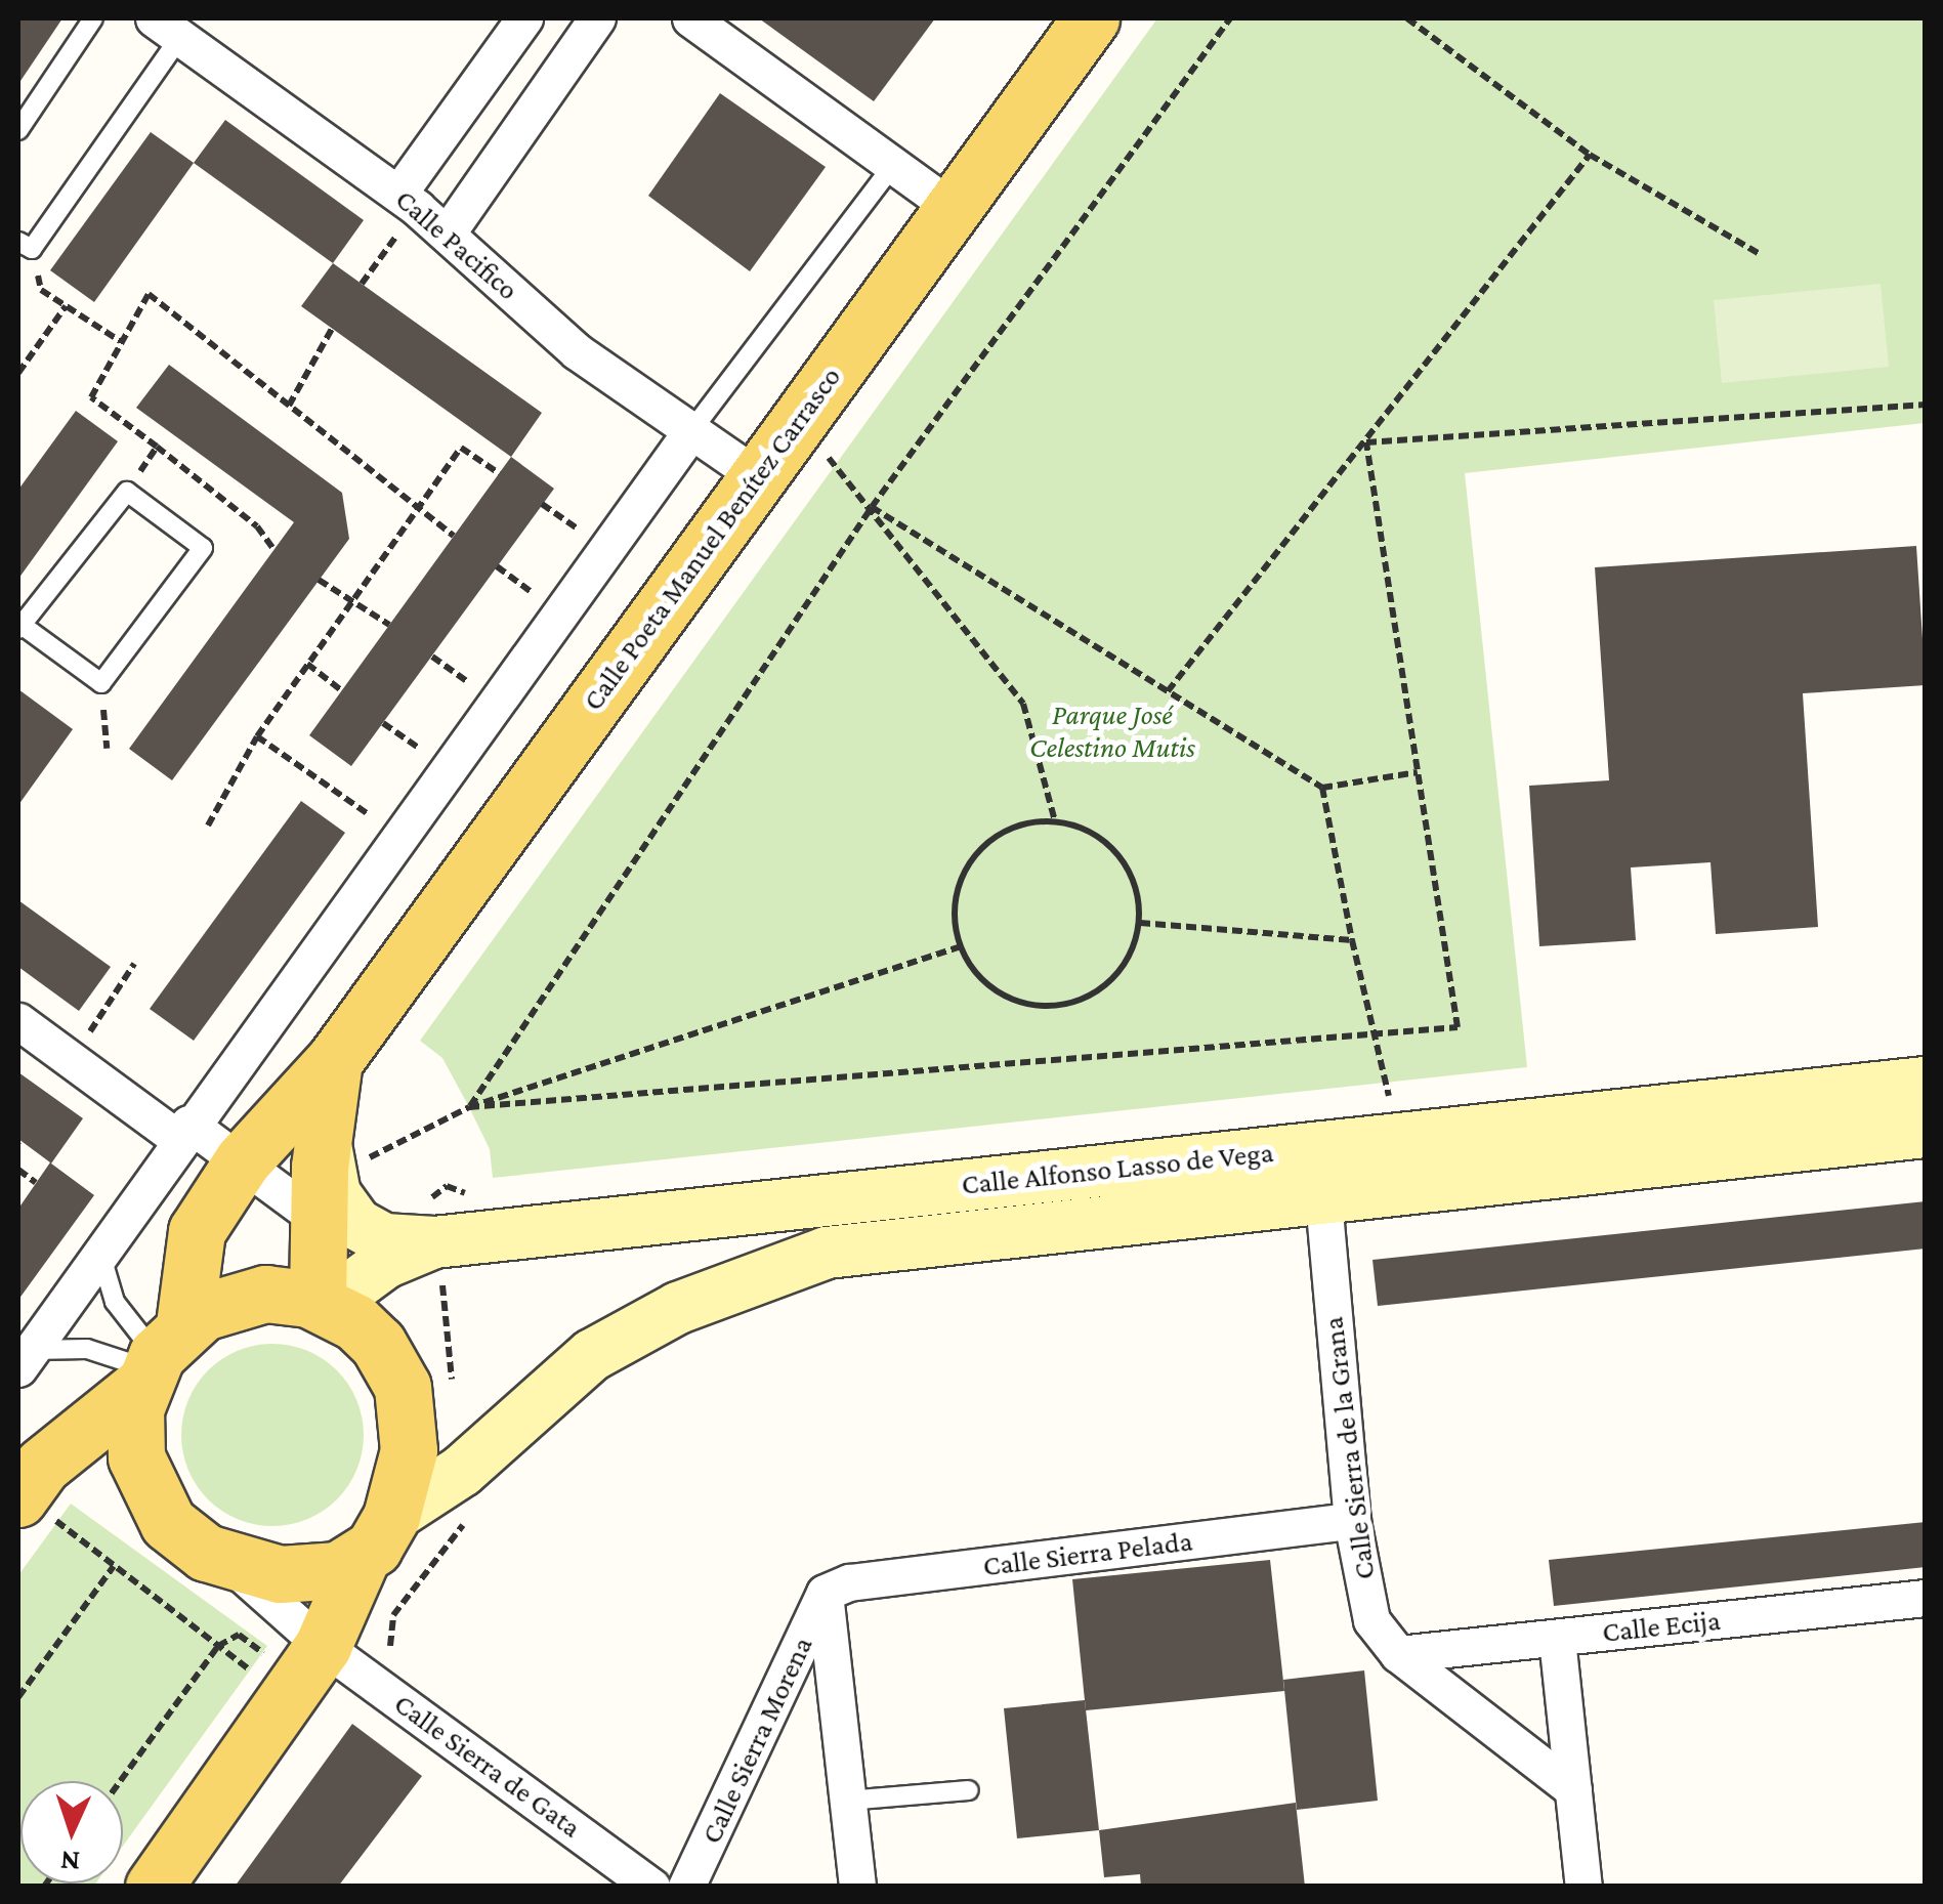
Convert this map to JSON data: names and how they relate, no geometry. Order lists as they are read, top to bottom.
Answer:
{
  "streets": {
    "main road": ["Calle Poeta Manuel Benítez Carrasco", "Calle Alfonso Lasso de Vega"],
    "street": [
      "Calle Pacifico",
      "Calle Sierra de la Grana",
      "Calle Sierra Pelada",
      "Calle Ecija",
      "Calle Sierra Morena",
      "Calle Sierra de Gata"
    ]
  },
  "crossings": [
    ["Calle Pacifico", "Calle Poeta Manuel Benítez Carrasco"],
    ["Calle Poeta Manuel Benítez Carrasco", "Calle Alfonso Lasso de Vega"],
    ["Calle Poeta Manuel Benítez Carrasco", "Calle Sierra de Gata"],
    ["Calle Alfonso Lasso de Vega", "Calle Sierra de la Grana"],
    ["Calle Alfonso Lasso de Vega", "Calle Sierra de Gata"],
    ["Calle Sierra de la Grana", "Calle Sierra Pelada"],
    ["Calle Sierra de la Grana", "Calle Ecija"],
    ["Calle Sierra Pelada", "Calle Sierra Morena"]
  ],
  "parks": ["Parque José Celestino Mutis"],
  "north": "bottom"
}
